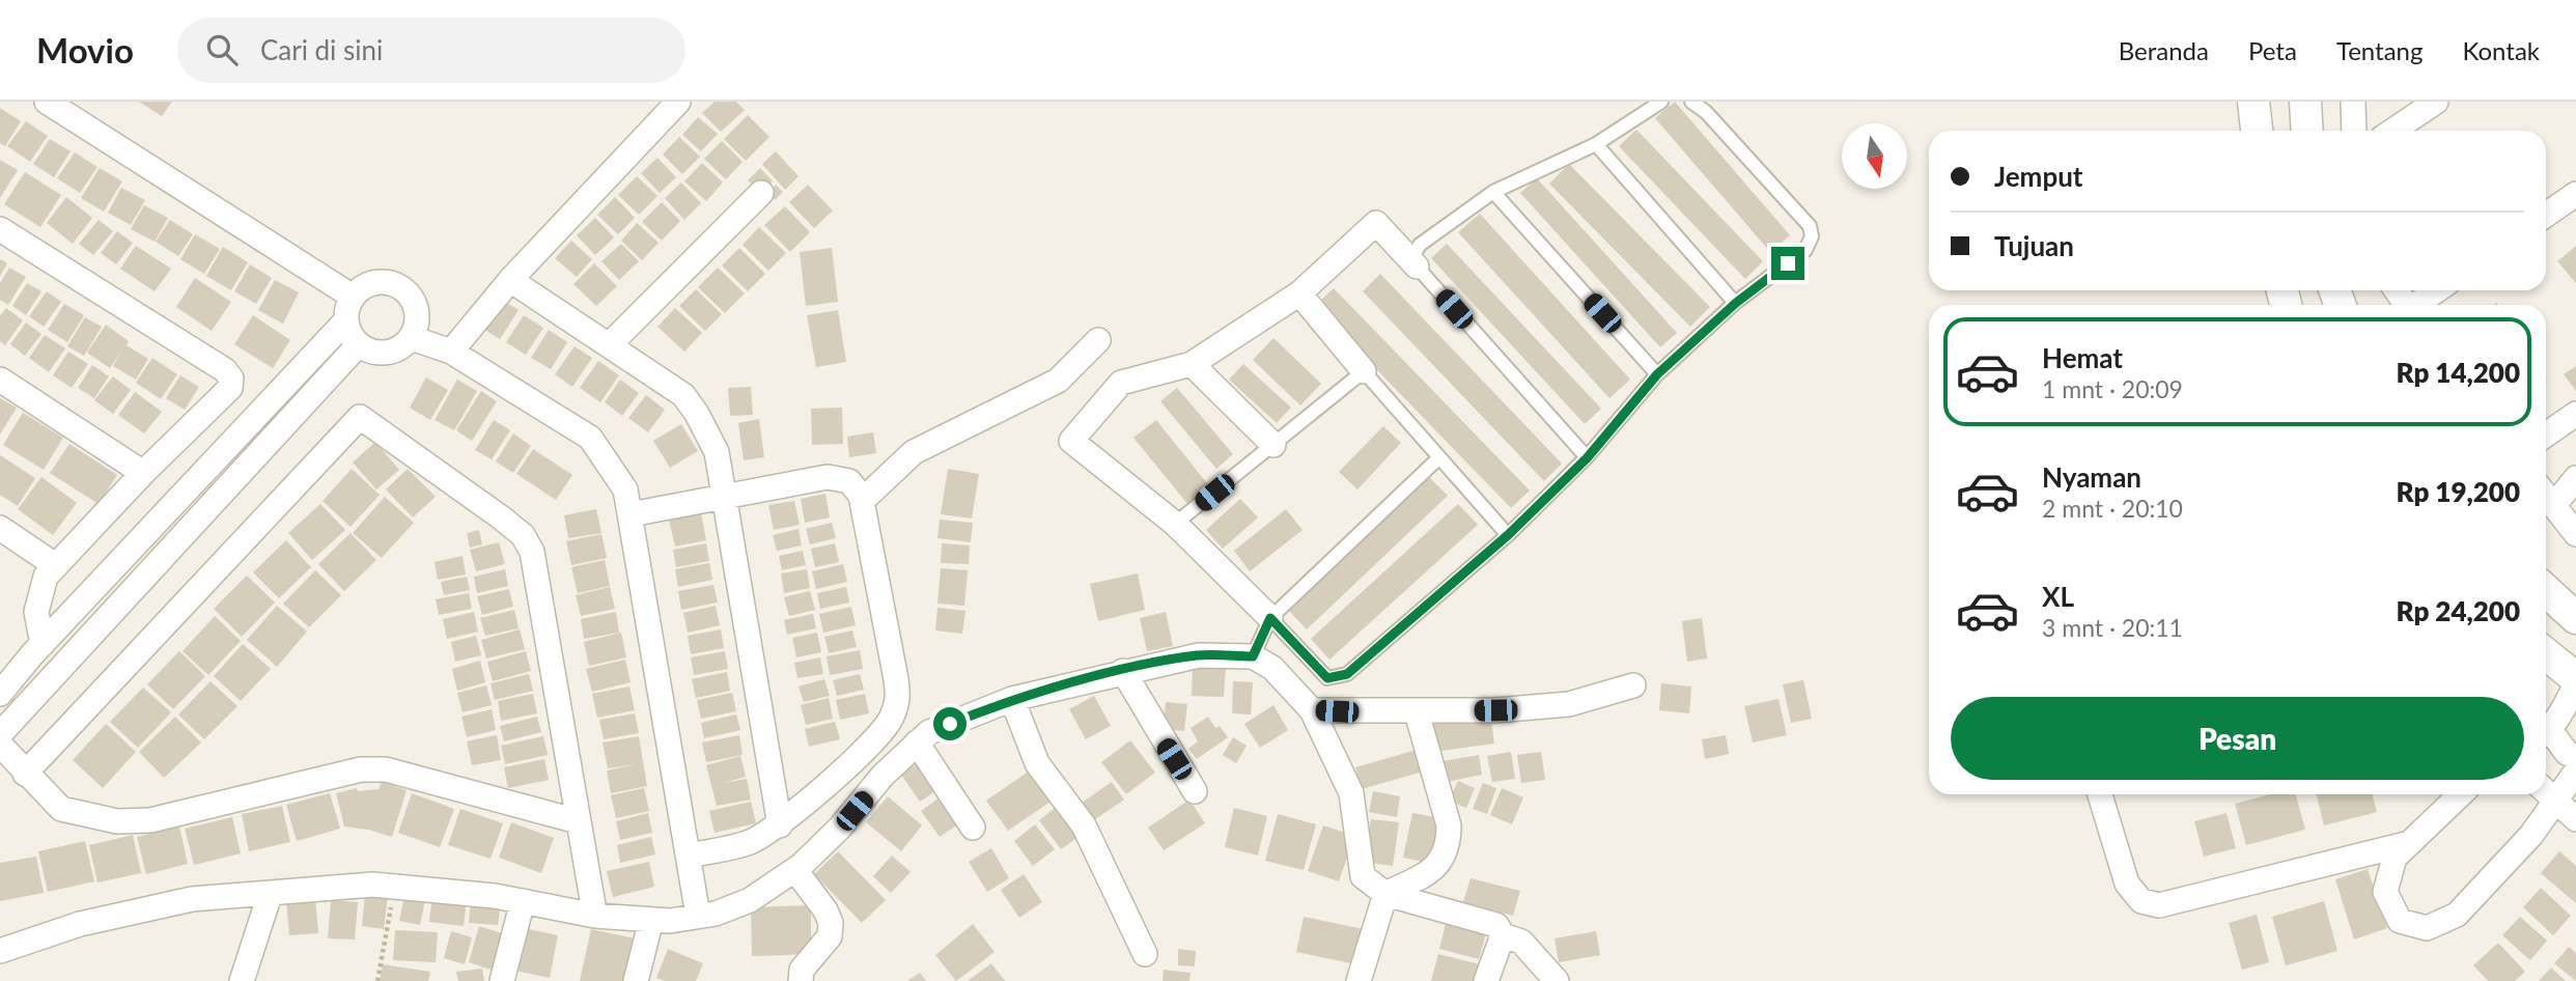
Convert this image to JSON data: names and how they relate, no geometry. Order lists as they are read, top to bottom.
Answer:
{
  "north": "bottom",
  "page": {
    "header": "Movio",
    "search": "Cari di sini",
    "nav": [
      "Beranda",
      "Peta",
      "Tentang",
      "Kontak"
    ],
    "banner": ["Jemput", "Tujuan"],
    "list": [
      {
        "name": "Hemat",
        "note": "1 mnt · 20:09",
        "value": "Rp 14,200"
      },
      {
        "name": "Nyaman",
        "note": "2 mnt · 20:10",
        "value": "Rp 19,200"
      },
      {
        "name": "XL",
        "note": "3 mnt · 20:11",
        "value": "Rp 24,200"
      }
    ],
    "buttons": "Pesan"
  }
}
